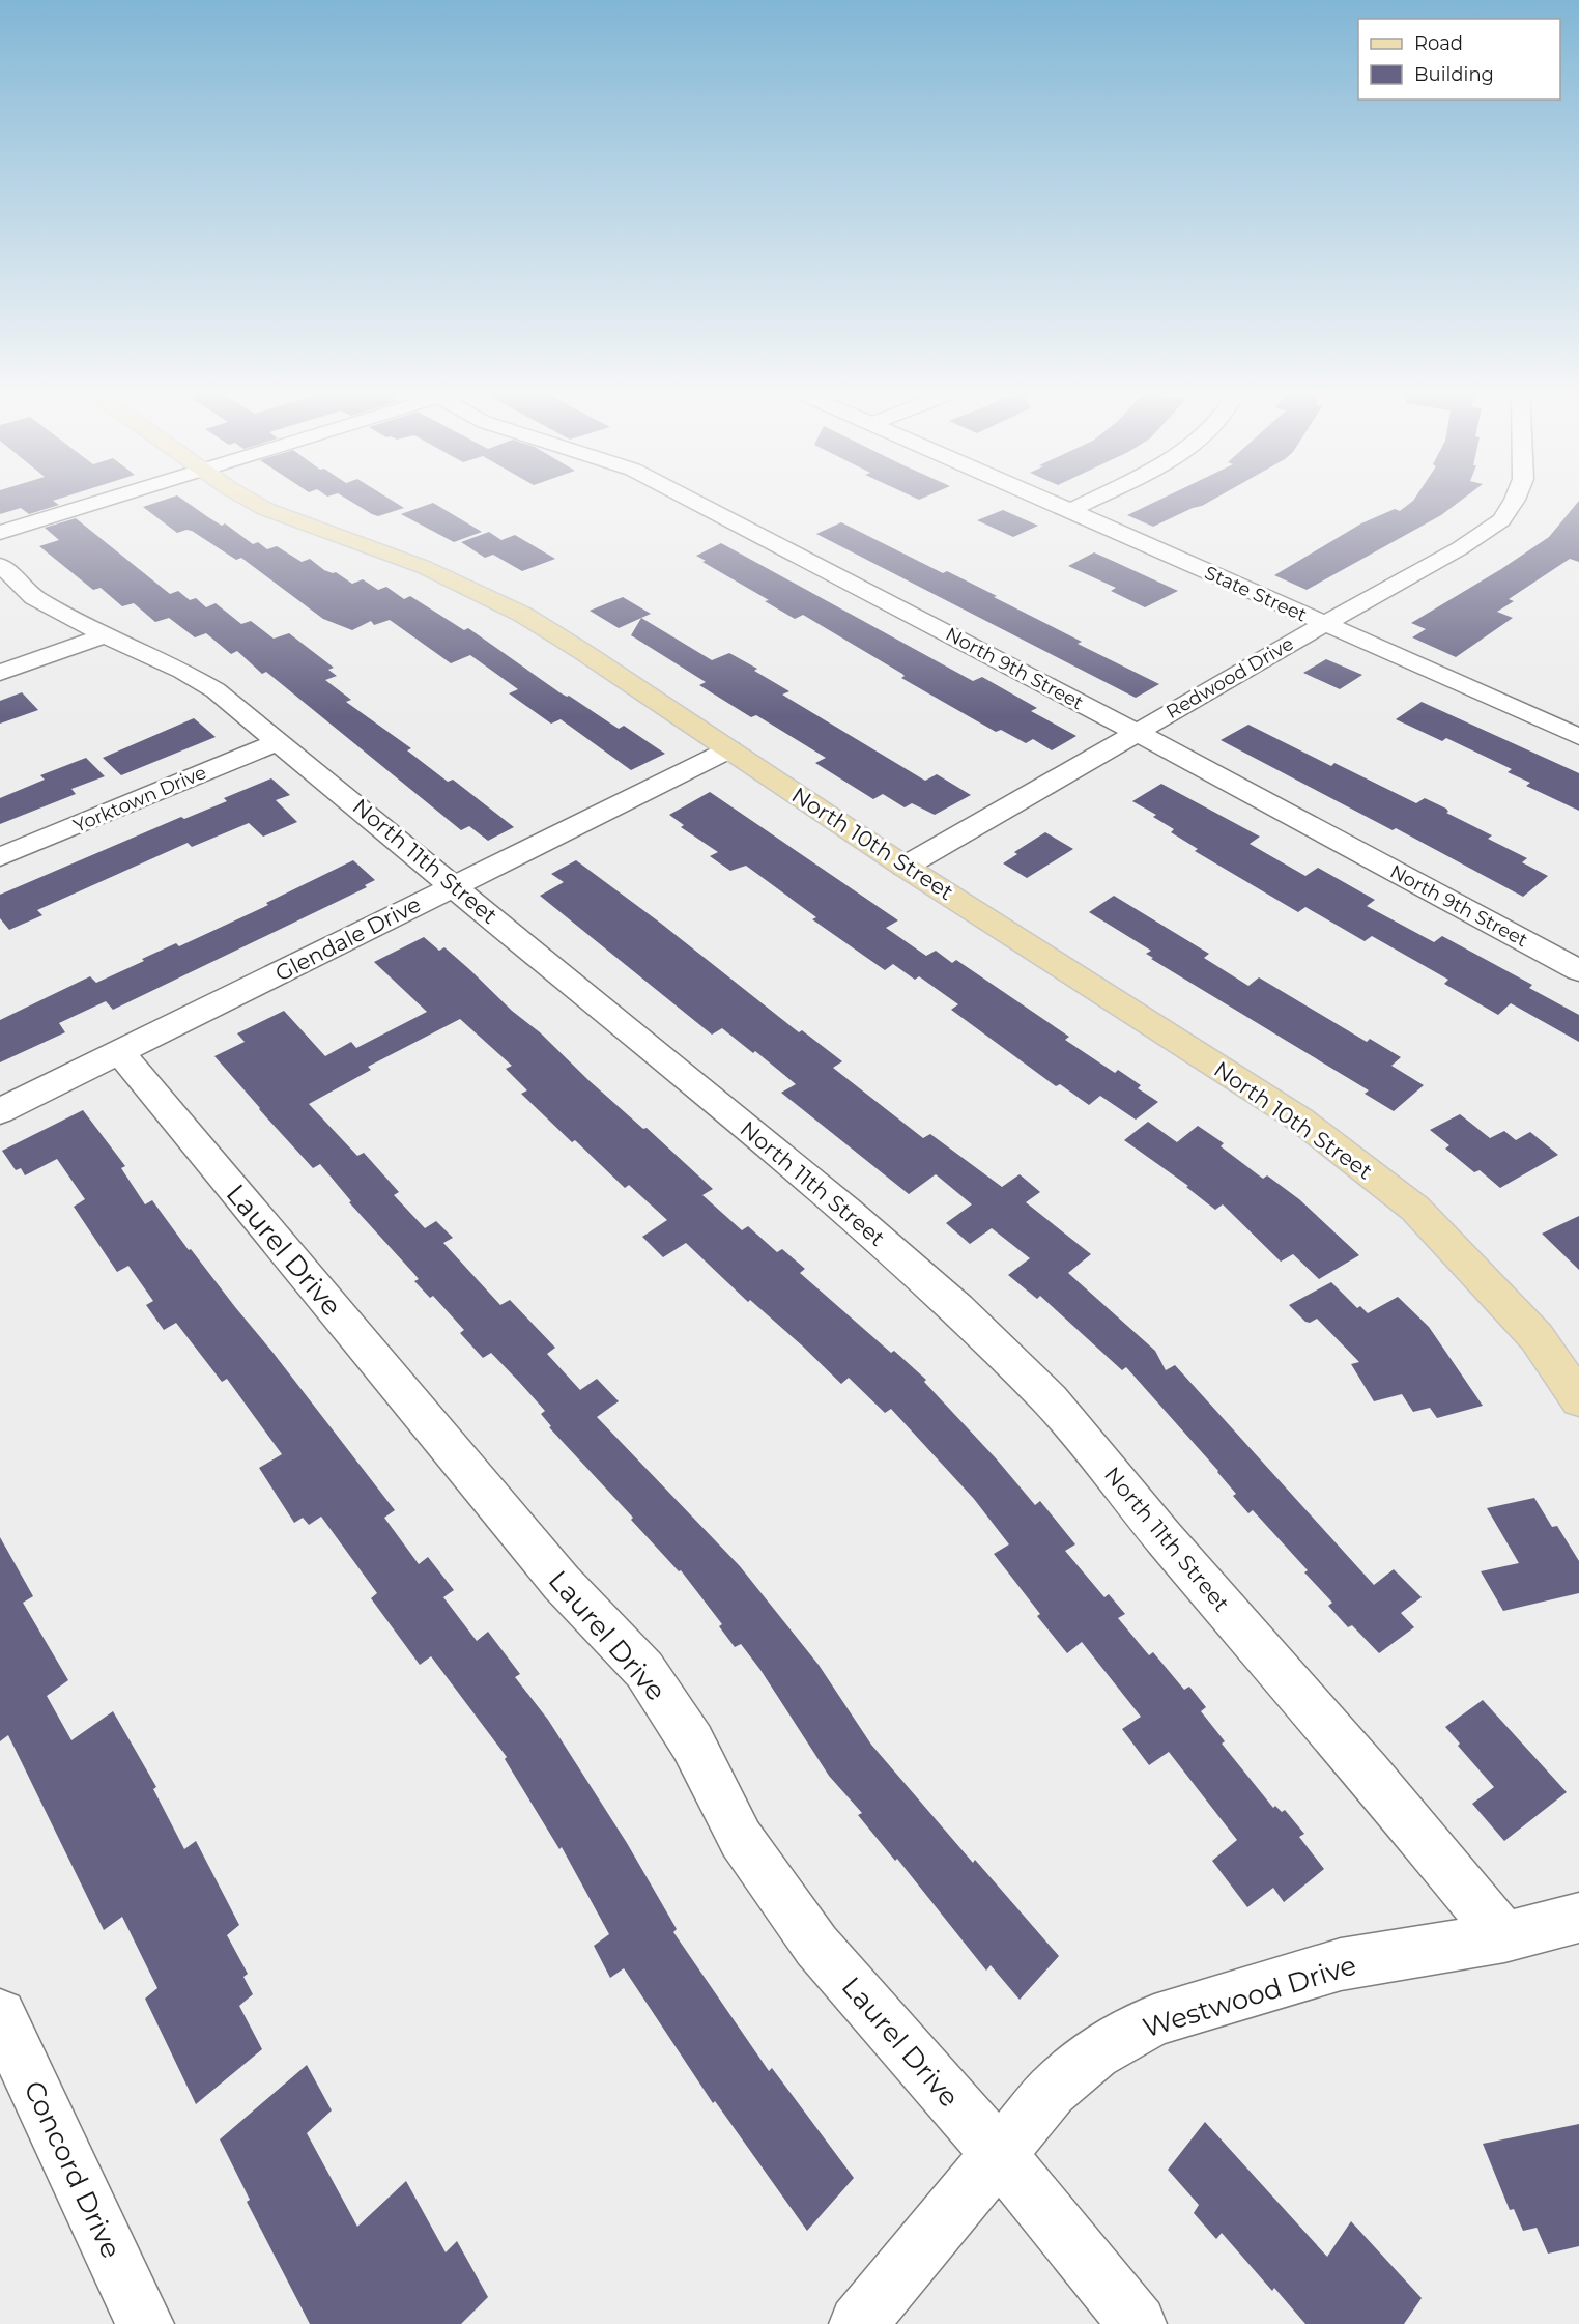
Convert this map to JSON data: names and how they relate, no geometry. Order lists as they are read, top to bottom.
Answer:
{
  "streets": {
    "main road": ["North 10th Street"],
    "street": [
      "State Street",
      "North 9th Street",
      "Redwood Drive",
      "Yorktown Drive",
      "North 11th Street",
      "Glendale Drive",
      "Laurel Drive",
      "Westwood Drive",
      "Concord Drive"
    ]
  },
  "crossings": [
    ["State Street", "Redwood Drive"],
    ["North 9th Street", "Redwood Drive"],
    ["Redwood Drive", "North 10th Street"],
    ["Yorktown Drive", "North 11th Street"],
    ["North 10th Street", "Glendale Drive"],
    ["North 11th Street", "Glendale Drive"],
    ["North 11th Street", "Westwood Drive"],
    ["Glendale Drive", "Laurel Drive"],
    ["Laurel Drive", "Westwood Drive"]
  ],
  "legend": ["Road", "Building"]
}
